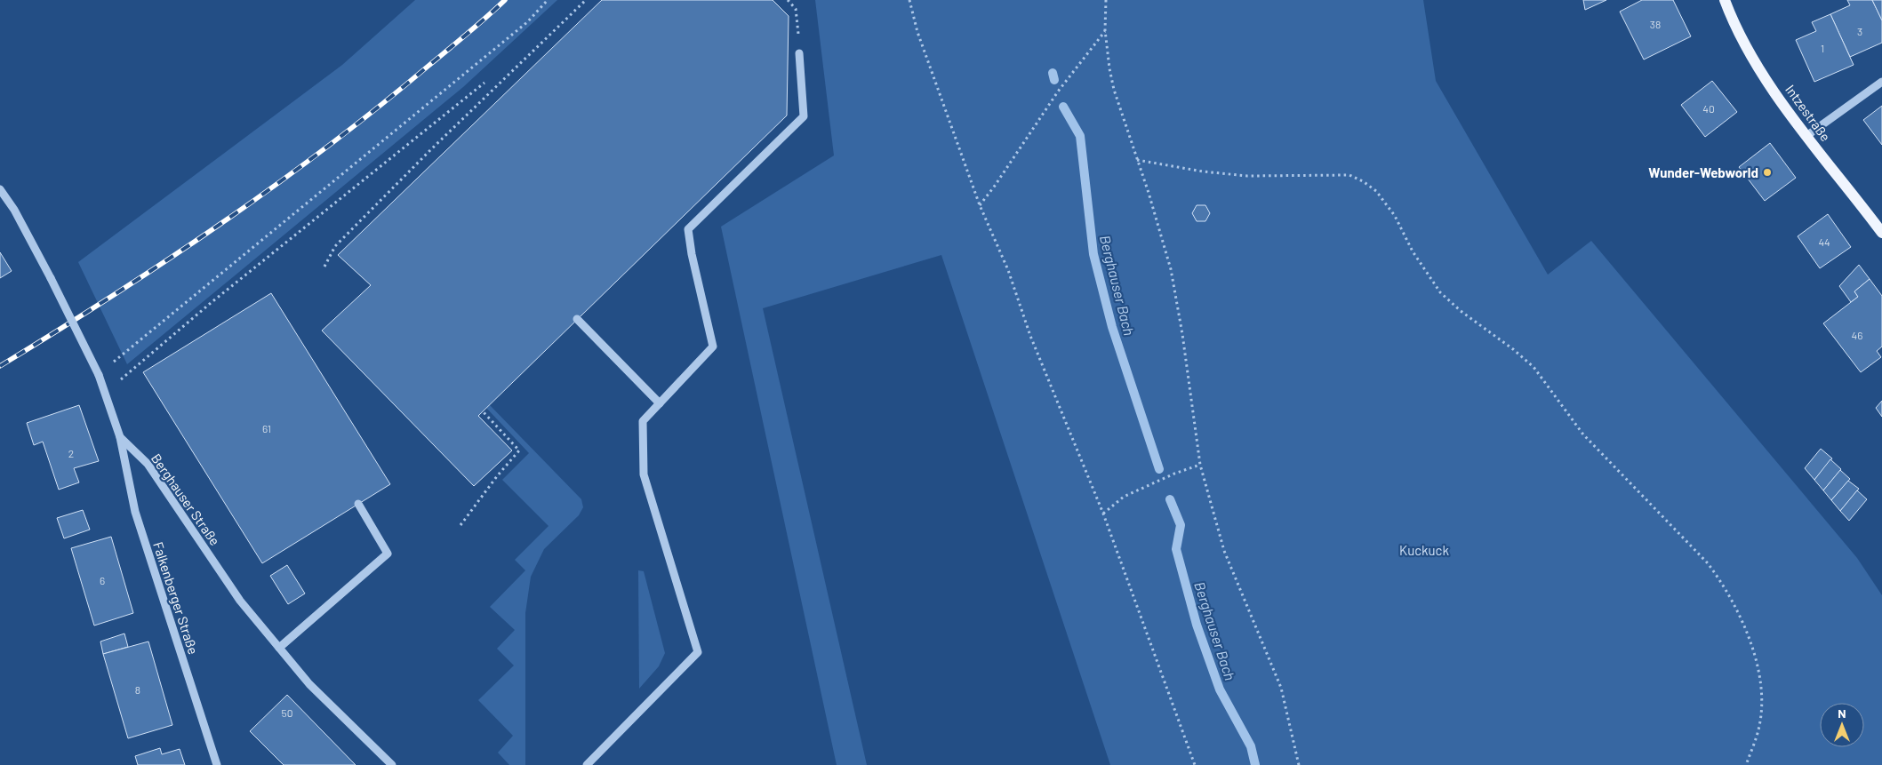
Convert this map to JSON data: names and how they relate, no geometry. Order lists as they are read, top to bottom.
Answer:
{
  "streets": {
    "main road": ["Intzestraße"],
    "street": ["Berghauser Straße", "Falkenberger Straße"]
  },
  "crossings": [
    ["Berghauser Straße", "Falkenberger Straße"]
  ],
  "water": ["Berghauser Bach"],
  "parks": ["Kuckuck"],
  "places": ["Wunder-Webworld"],
  "house_numbers": [
    "38",
    "3",
    "1",
    "40",
    "44",
    "46",
    "61",
    "2",
    "6",
    "8",
    "50"
  ],
  "north": "top"
}
